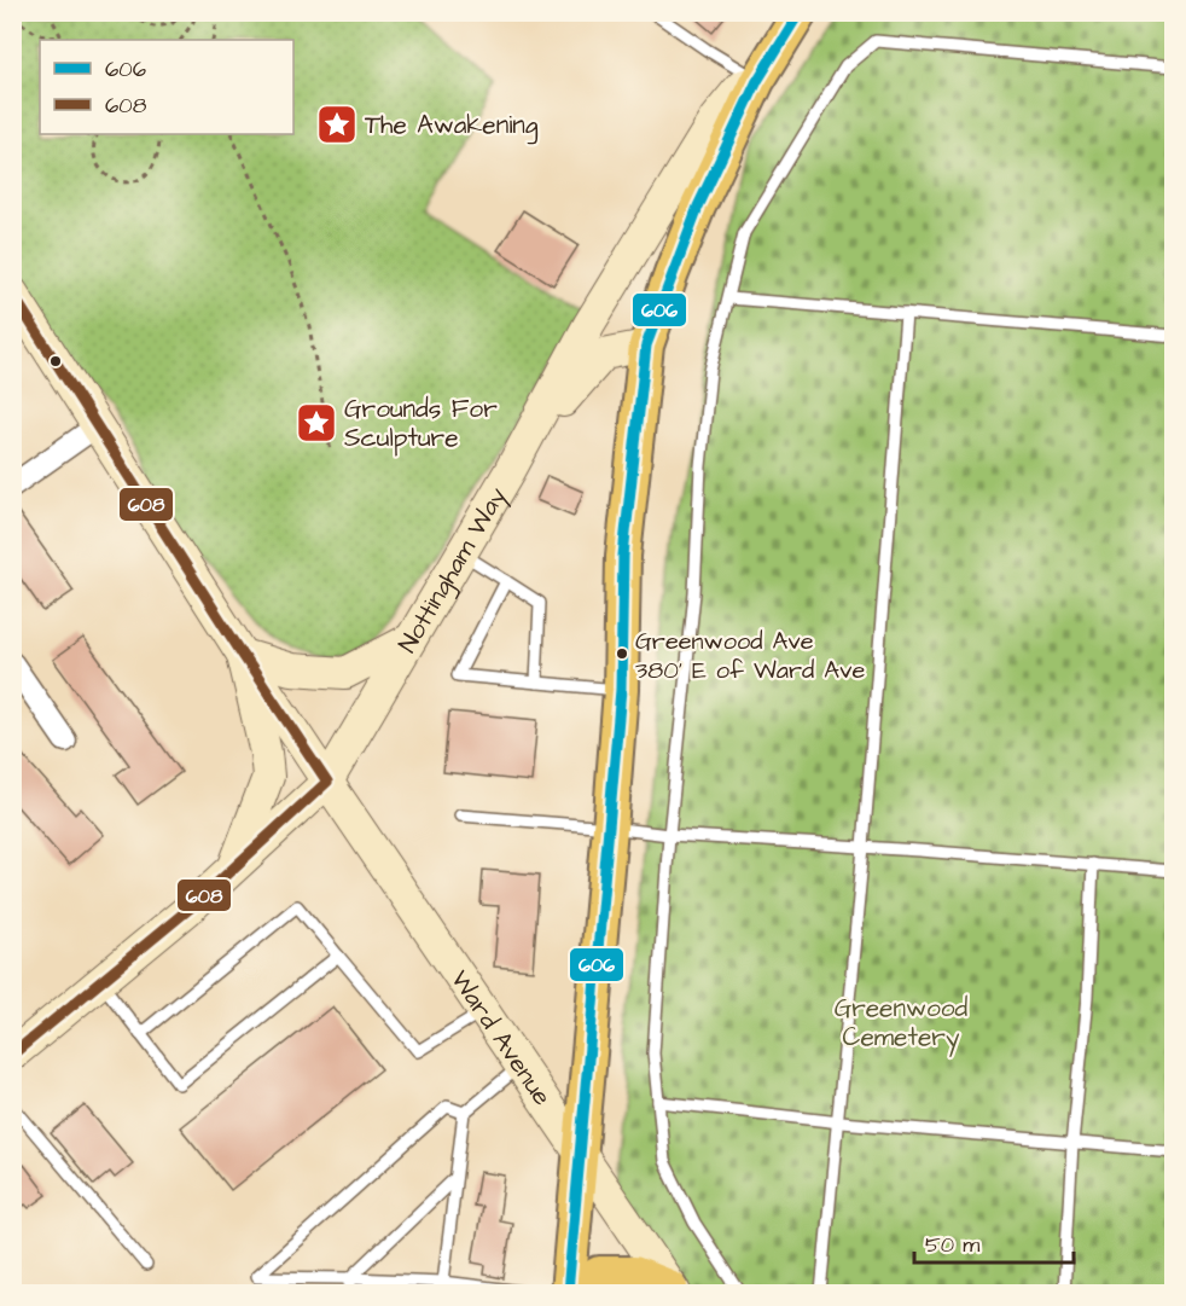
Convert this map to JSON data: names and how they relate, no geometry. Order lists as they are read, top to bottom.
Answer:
{
  "streets": {
    "main road": ["Nottingham Way"],
    "street": ["Ward Avenue"]
  },
  "crossings": [
    ["Nottingham Way", "Ward Avenue"]
  ],
  "parks": ["Greenwood Cemetery"],
  "places": {
    "place": ["The Awakening", "Grounds For Sculpture"],
    "other": ["Greenwood Ave 380' E of Ward Ave"]
  },
  "lines": ["transit line 606", "transit line 608"],
  "legend": ["606", "608"],
  "scale_bar": "50 m"
}
